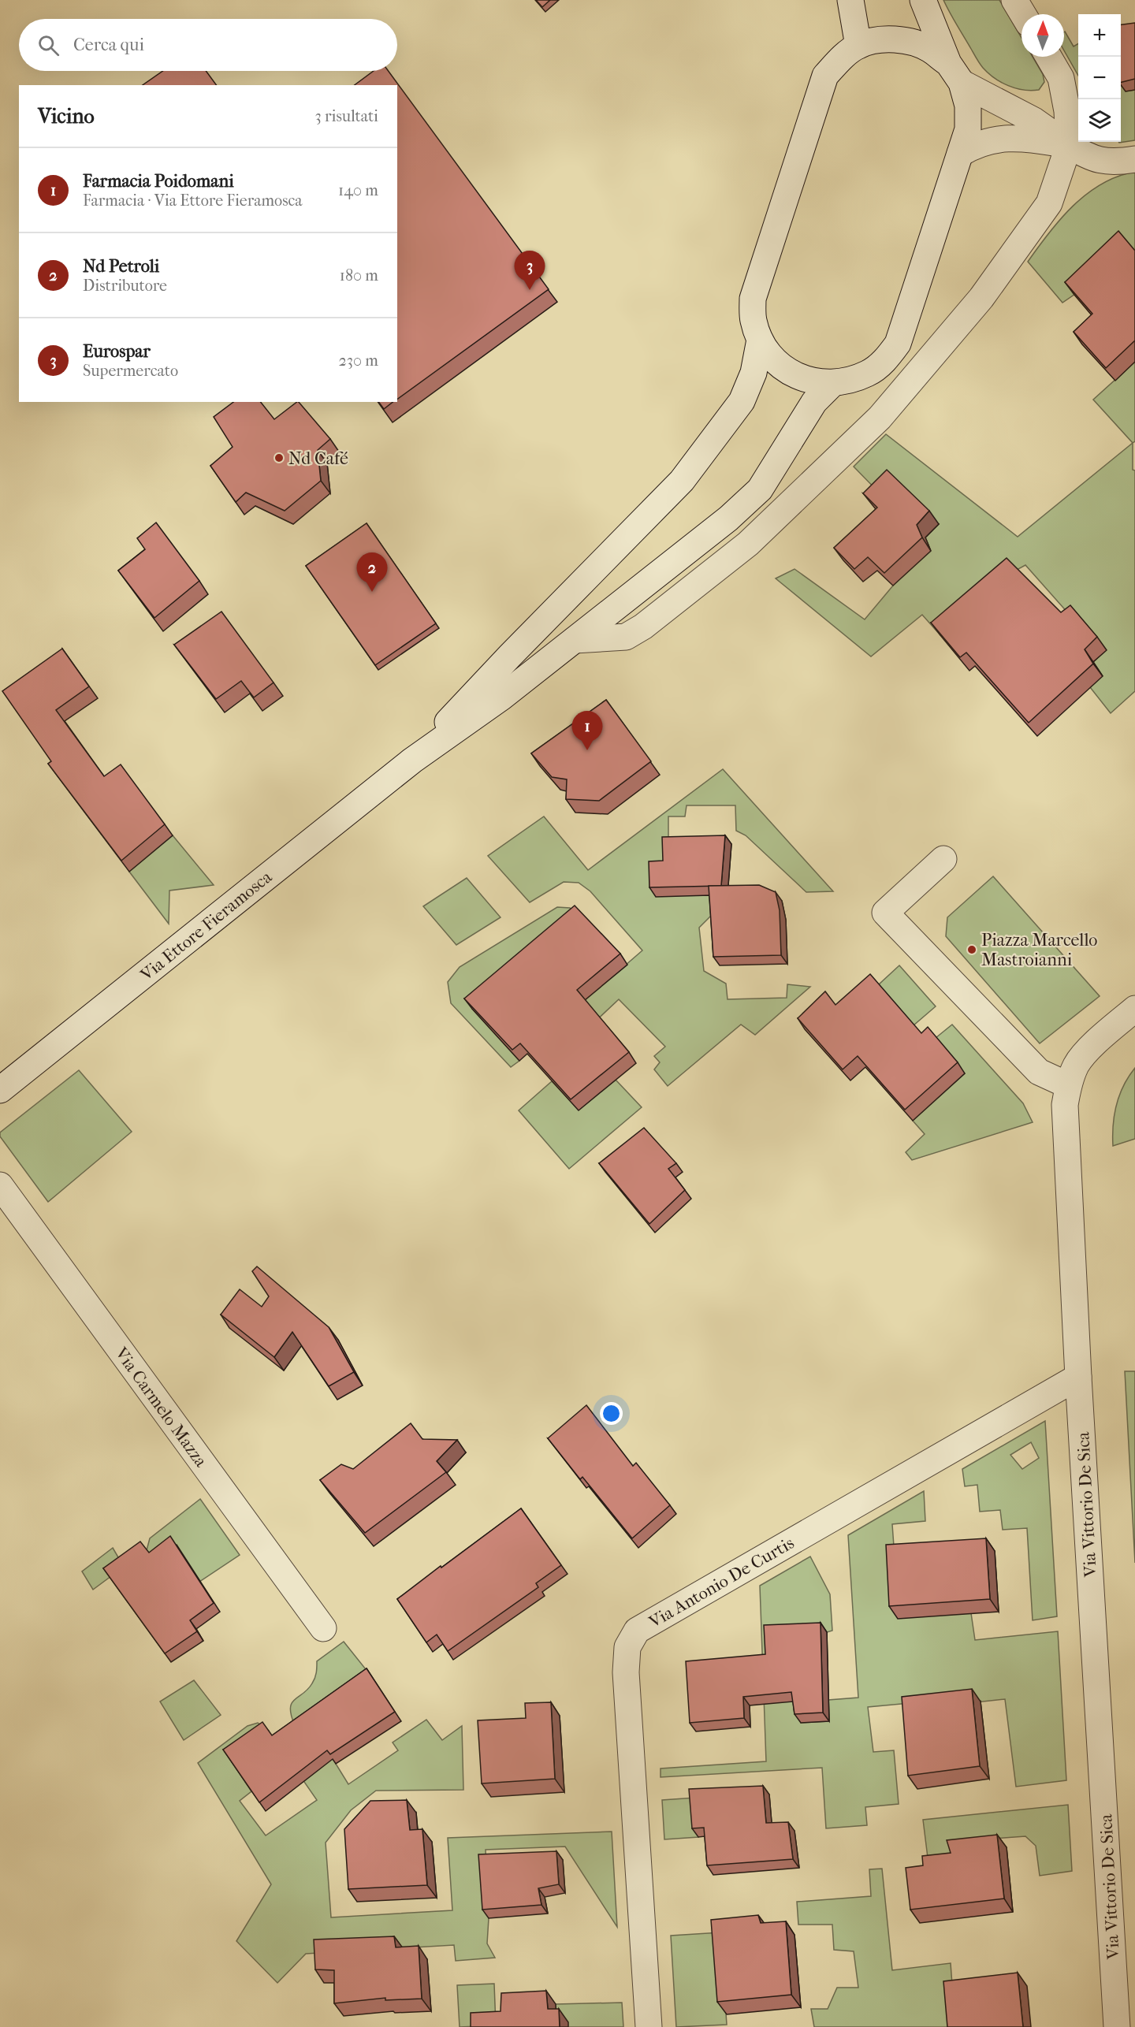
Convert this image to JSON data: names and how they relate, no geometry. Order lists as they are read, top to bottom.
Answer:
{
  "streets": {
    "street": [
      "Via Ettore Fieramosca",
      "Via Carmelo Mazza",
      "Via Vittorio De Sica",
      "Via Antonio De Curtis"
    ]
  },
  "crossings": [
    ["Via Vittorio De Sica", "Via Antonio De Curtis"]
  ],
  "places": ["Nd Café", "Piazza Marcello Mastroianni"],
  "north": "top",
  "page": {
    "map_buttons": ["+", "−"],
    "search": "Cerca qui",
    "heading": ["Vicino", "3 risultati"],
    "list": [
      {
        "mark": "1",
        "name": "Farmacia Poidomani",
        "note": "Farmacia · Via Ettore Fieramosca",
        "value": "140 m"
      },
      {
        "mark": "2",
        "name": "Nd Petroli",
        "note": "Distributore",
        "value": "180 m"
      },
      {
        "mark": "3",
        "name": "Eurospar",
        "note": "Supermercato",
        "value": "230 m"
      }
    ],
    "pins": ["3", "2", "1"]
  }
}
